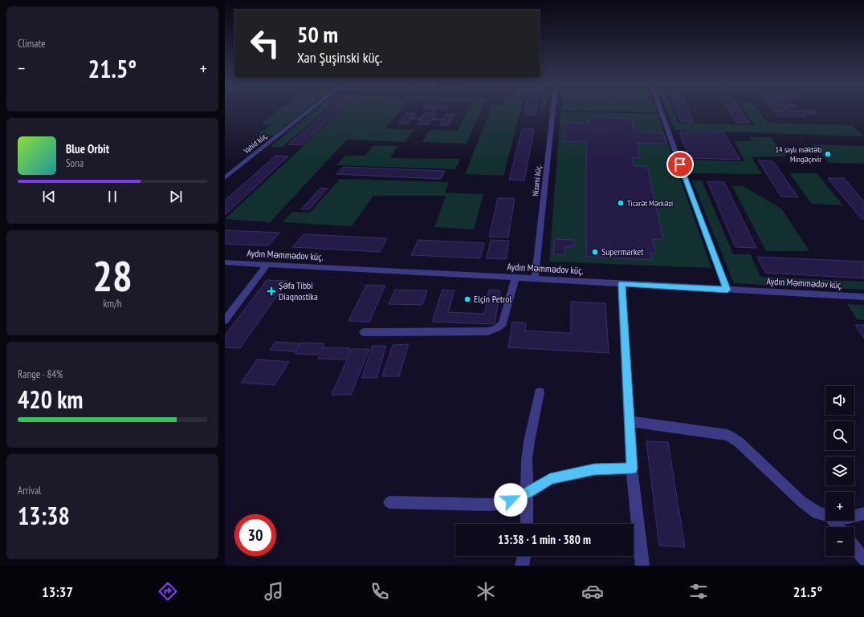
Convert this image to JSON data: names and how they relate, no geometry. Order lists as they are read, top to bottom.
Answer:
{
  "streets": {
    "street": ["Vahid küç.", "Nizami küç.", "Aydın Məmmədov küç."]
  },
  "crossings": [
    ["Nizami küç.", "Aydın Məmmədov küç."]
  ],
  "places": {
    "other": [
      "14 saylı məktəb Mingəçevir",
      "Ticarət Mərkəzi",
      "Supermarket",
      "Elçin Petrol"
    ],
    "health": ["Şəfa Tibbi Diaqnostika"]
  },
  "page": {
    "tile": [
      "Climate",
      ["28", "km/h"],
      ["Range · 84%", "420 km"],
      ["Arrival", "13:38"]
    ],
    "turn": ["50 m", "Xan Şuşinski küç."],
    "heat": ["−", "21.5°", "+"],
    "song": ["Blue Orbit", "Sona"],
    "map_buttons": ["+", "−"],
    "limit": "30",
    "trip": "13:38 · 1 min · 380 m",
    "tabs": ["13:37", "21.5°"]
  }
}
